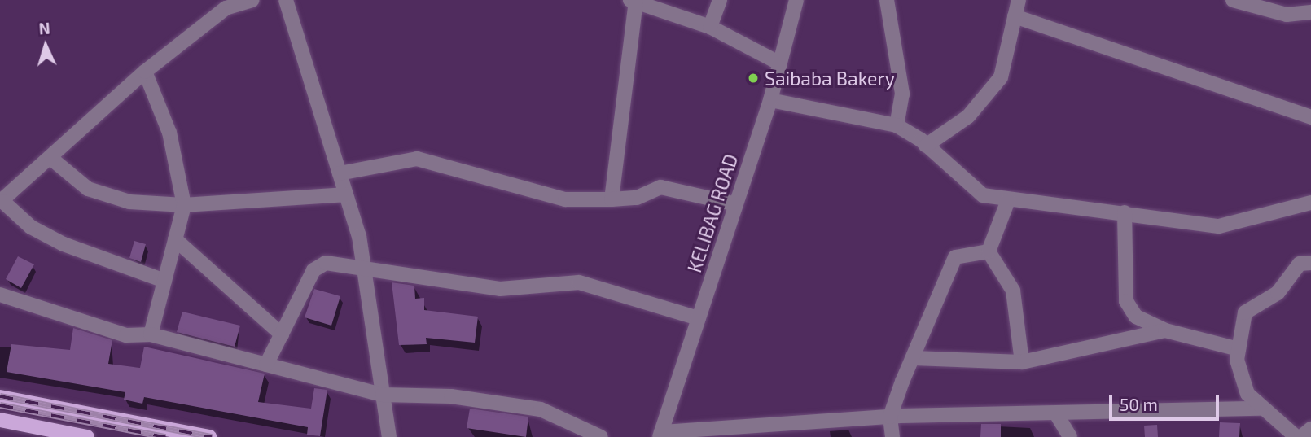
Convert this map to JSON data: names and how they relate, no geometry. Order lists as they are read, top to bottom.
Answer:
{
  "streets": {
    "street": ["KELIBAG ROAD"]
  },
  "places": ["Saibaba Bakery"],
  "scale_bar": "50 m",
  "north": "top"
}
